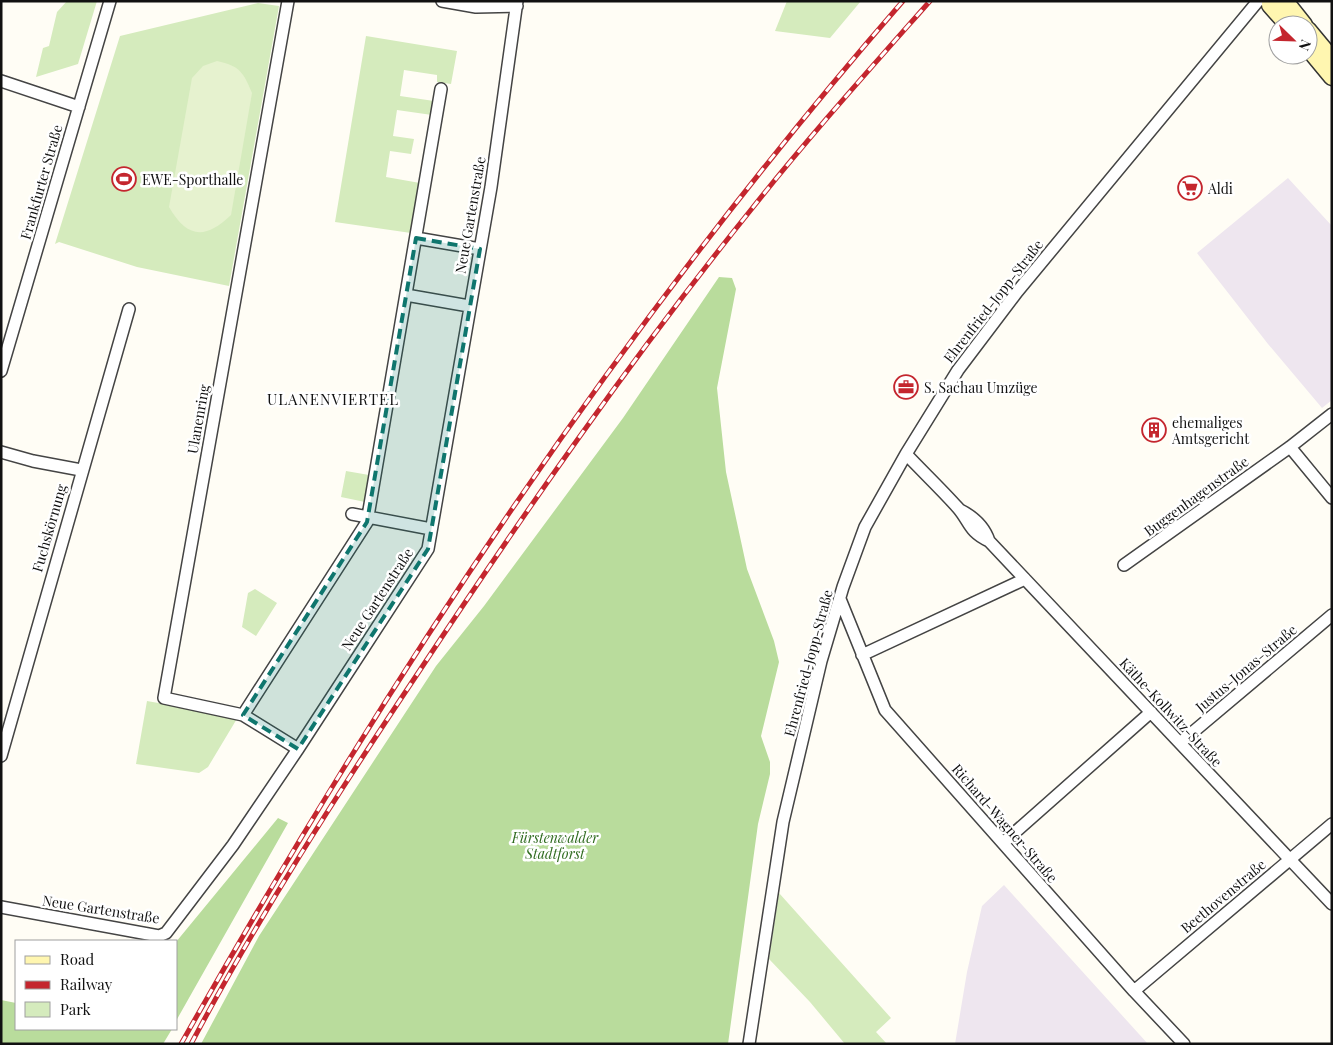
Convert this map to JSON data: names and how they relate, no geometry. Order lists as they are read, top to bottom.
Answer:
{
  "streets": {
    "street": [
      "Frankfurter Straße",
      "Neue Gartenstraße",
      "Ehrenfried-Jopp-Straße",
      "Ulanenring",
      "Buggenhagenstraße",
      "Fuchskörnung",
      "Justus-Jonas-Straße",
      "Käthe-Kollwitz-Straße",
      "Richard-Wagner-Straße",
      "Beethovenstraße"
    ]
  },
  "crossings": [
    ["Neue Gartenstraße", "Ulanenring"],
    ["Ehrenfried-Jopp-Straße", "Käthe-Kollwitz-Straße"],
    ["Ehrenfried-Jopp-Straße", "Richard-Wagner-Straße"],
    ["Justus-Jonas-Straße", "Käthe-Kollwitz-Straße"],
    ["Käthe-Kollwitz-Straße", "Beethovenstraße"],
    ["Richard-Wagner-Straße", "Beethovenstraße"]
  ],
  "districts": ["ULANENVIERTEL"],
  "parks": ["Fürstenwalder Stadtforst"],
  "places": {
    "sports": ["EWE-Sporthalle"],
    "supermarket": ["Aldi"],
    "office": ["S. Sachau Umzüge"],
    "building": ["ehemaliges Amtsgericht"]
  },
  "legend": ["Road", "Railway", "Park"],
  "north": "bottom right"
}
